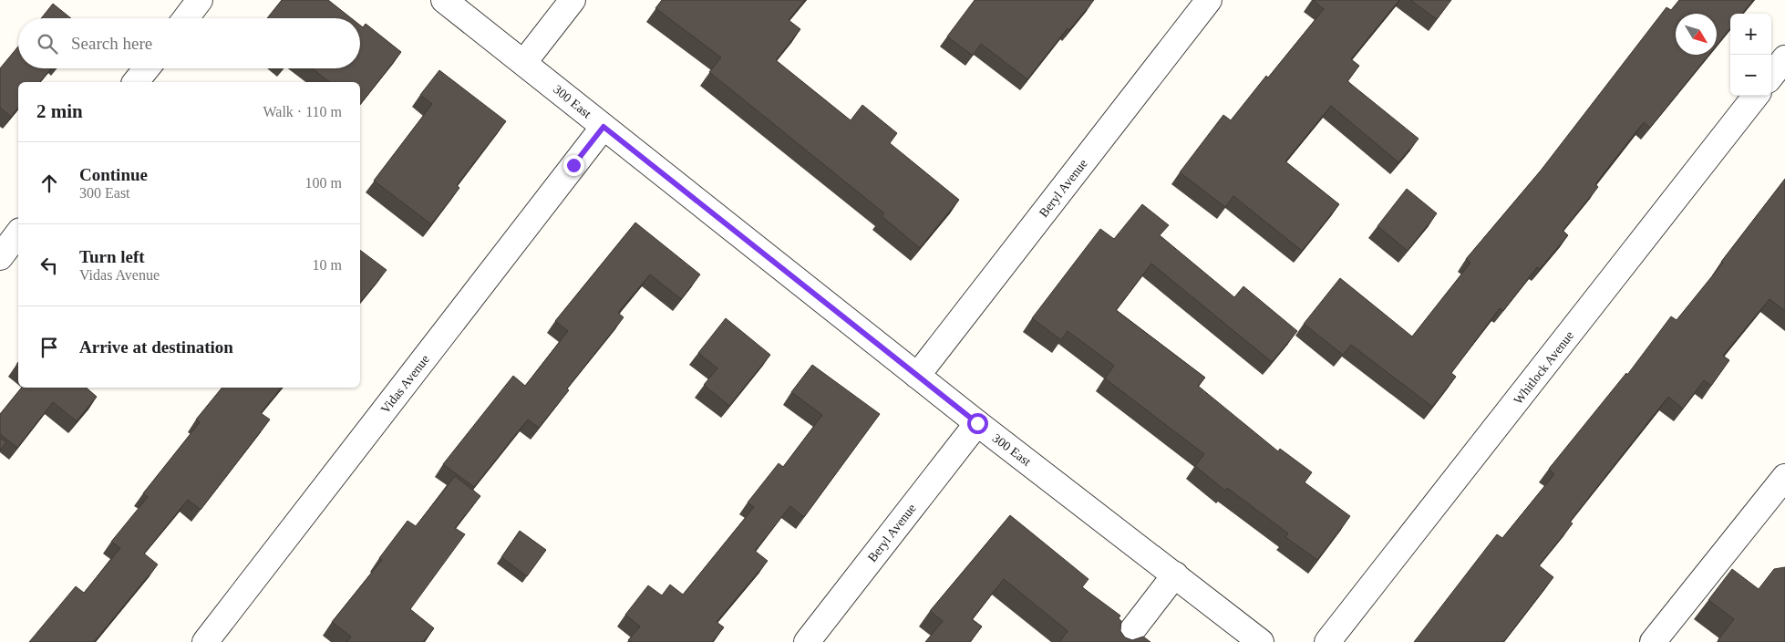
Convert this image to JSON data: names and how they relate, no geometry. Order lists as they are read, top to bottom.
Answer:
{
  "streets": {
    "street": [
      "300 East",
      "Beryl Avenue",
      "Whitlock Avenue",
      "Vidas Avenue"
    ]
  },
  "crossings": [
    ["300 East", "Beryl Avenue"],
    ["300 East", "Vidas Avenue"]
  ],
  "north": "bottom right",
  "page": {
    "map_buttons": ["+", "−"],
    "search": "Search here",
    "heading": ["2 min", "Walk · 110 m"],
    "list": [
      ["Continue", "300 East", "100 m"],
      ["Turn left", "Vidas Avenue", "10 m"],
      "Arrive at destination"
    ]
  }
}
